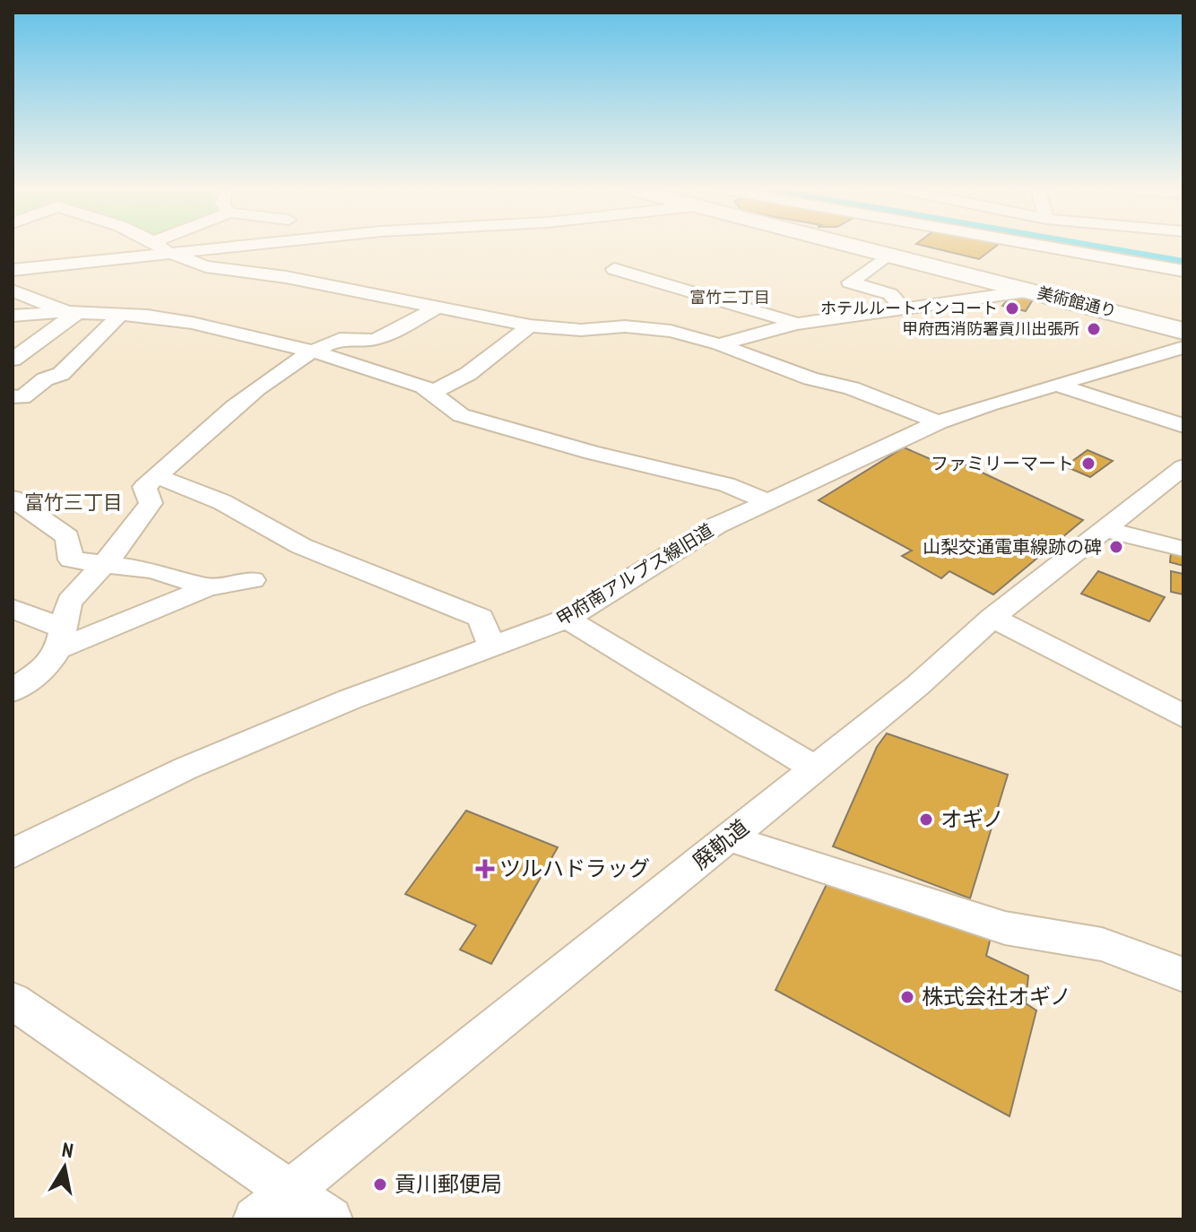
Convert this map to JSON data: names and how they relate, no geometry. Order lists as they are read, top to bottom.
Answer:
{
  "streets": {
    "highway": ["美術館通り"],
    "street": ["甲府南アルプス線旧道", "廃軌道"]
  },
  "districts": ["富竹二丁目", "富竹三丁目"],
  "places": {
    "other": [
      "ホテルルートインコート",
      "甲府西消防署貢川出張所",
      "ファミリーマート",
      "山梨交通電車線跡の碑",
      "オギノ",
      "株式会社オギノ",
      "貢川郵便局"
    ],
    "health": ["ツルハドラッグ"]
  },
  "north": "top"
}
